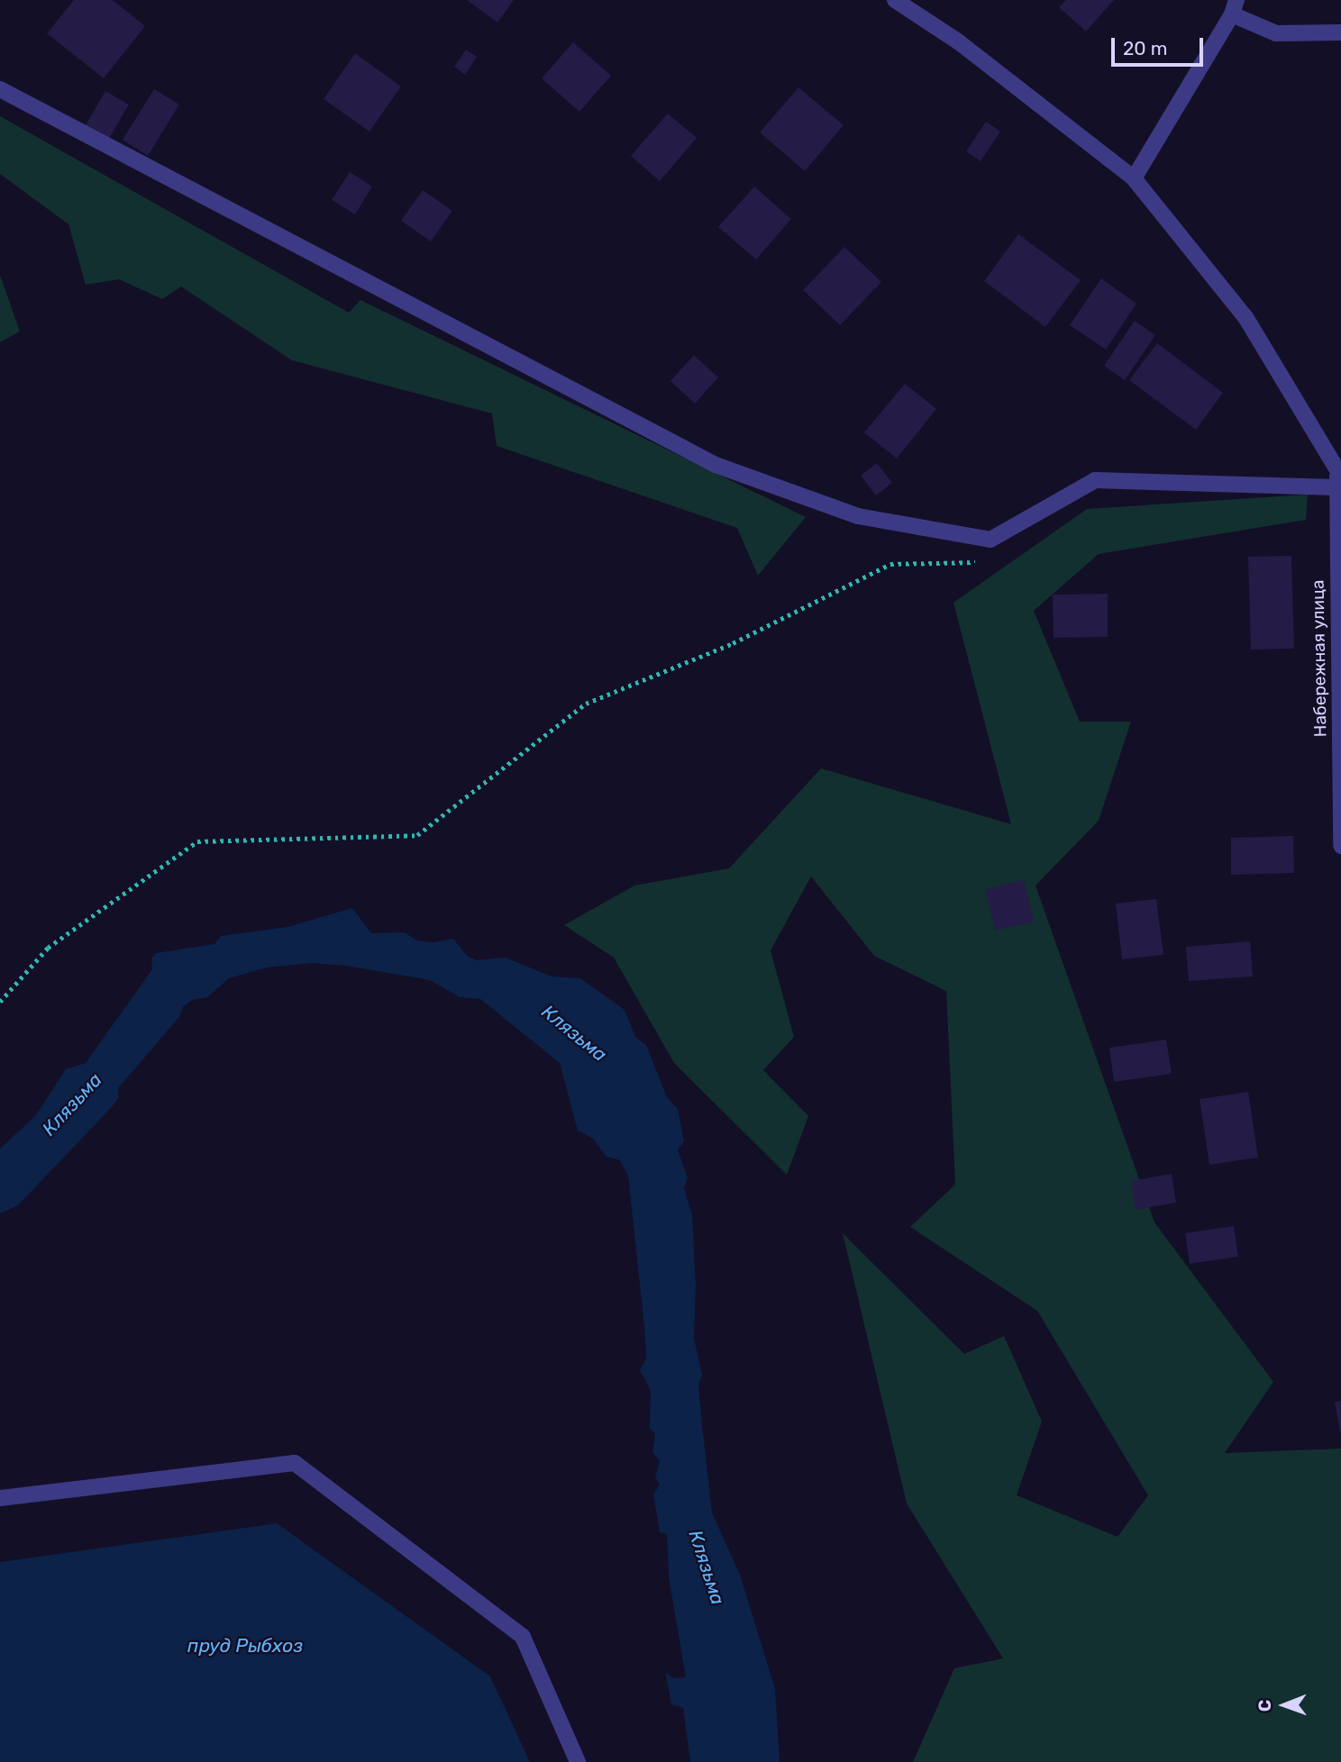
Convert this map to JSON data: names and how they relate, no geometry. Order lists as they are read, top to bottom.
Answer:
{
  "streets": {
    "street": ["Набережная улица"]
  },
  "water": ["Клязьма", "пруд Рыбхоз"],
  "scale_bar": "20 m",
  "north": "left"
}
